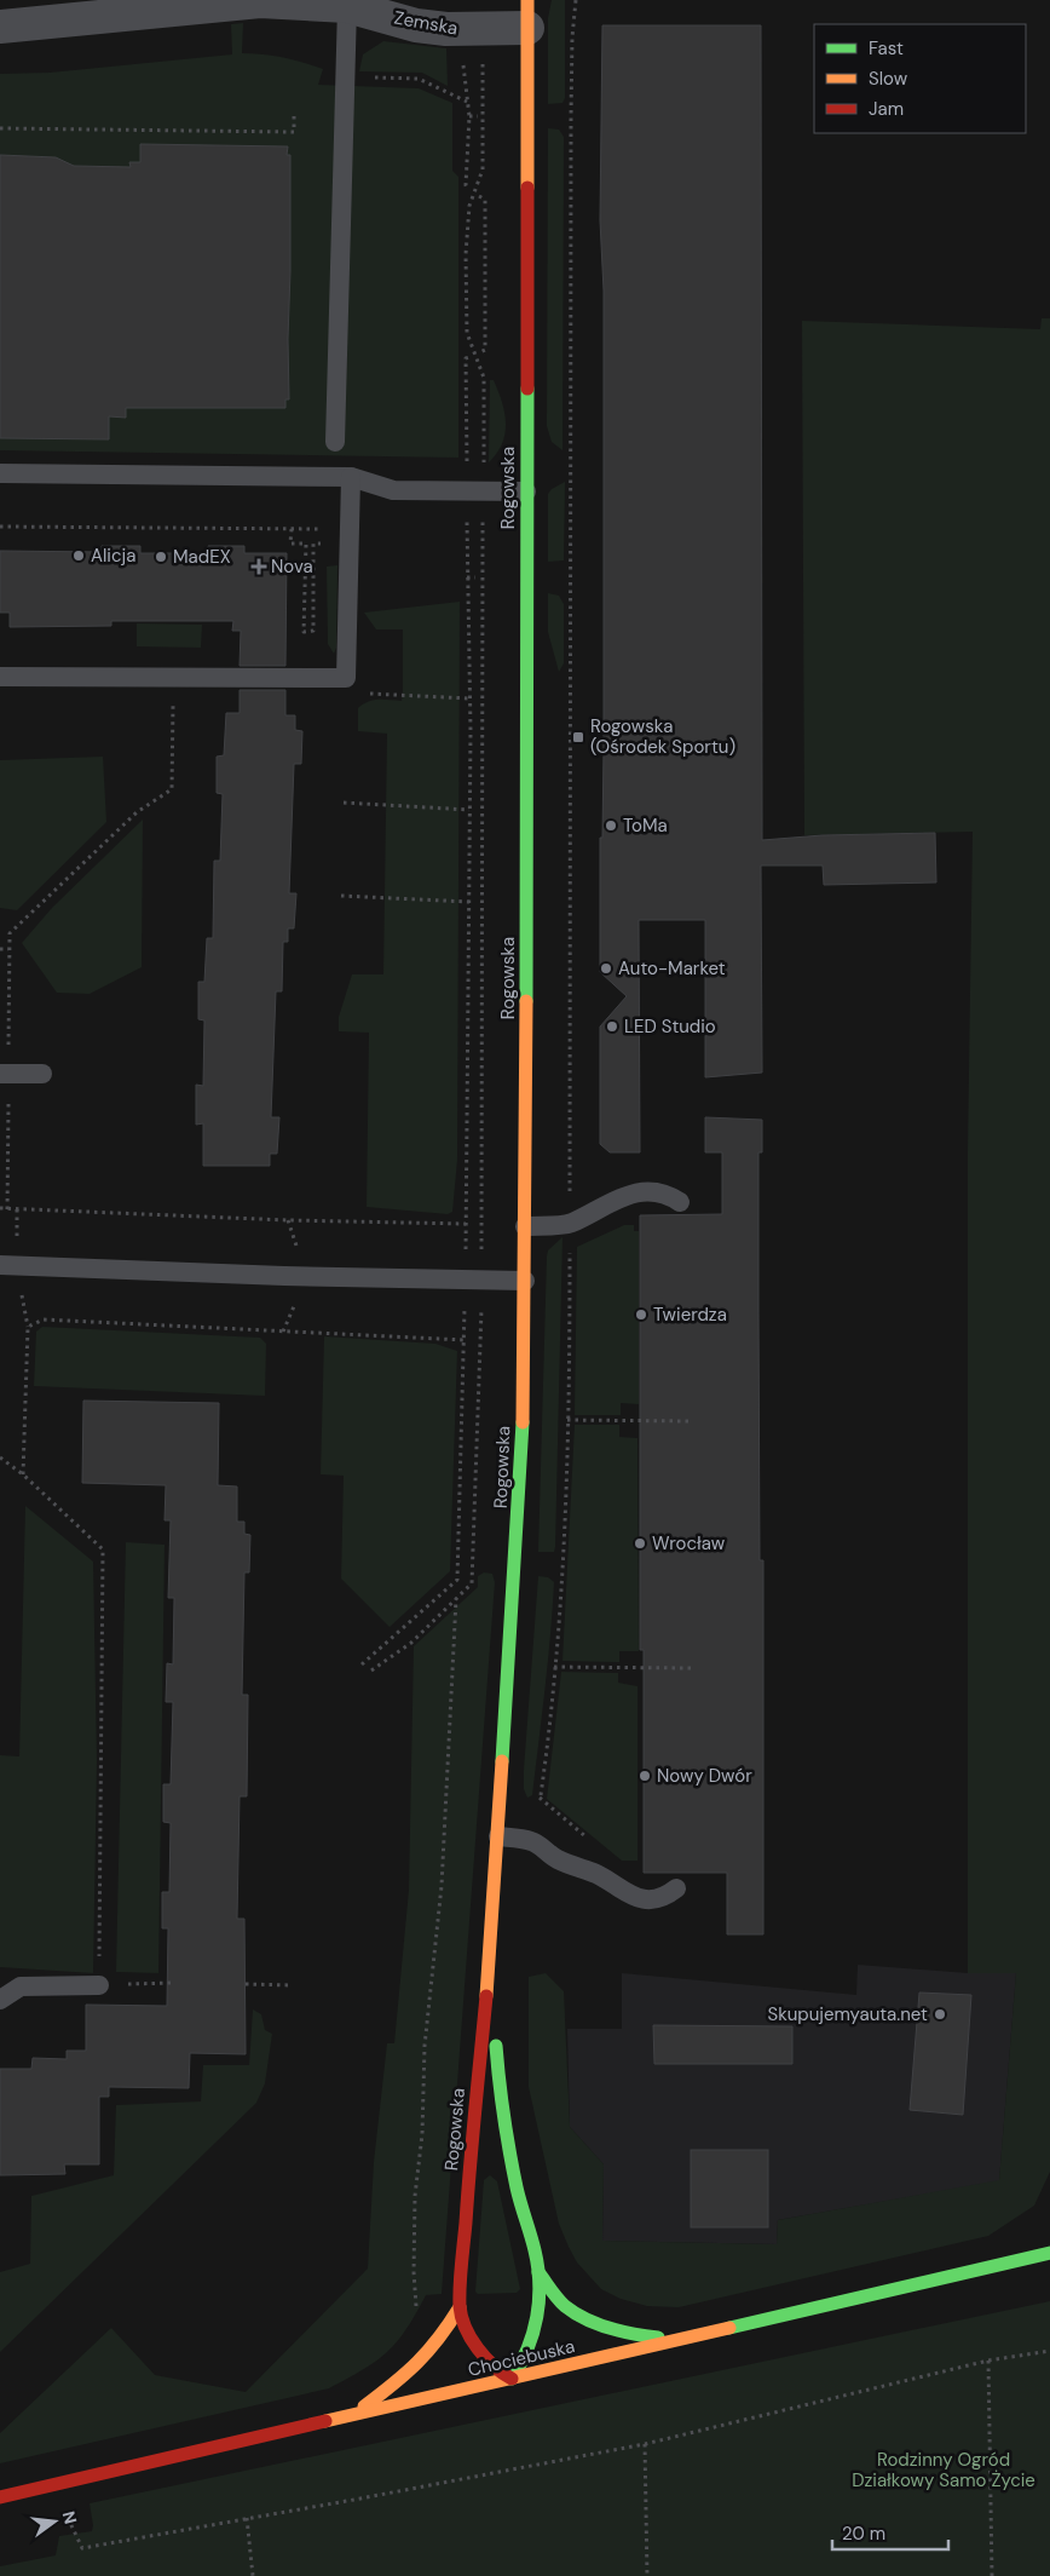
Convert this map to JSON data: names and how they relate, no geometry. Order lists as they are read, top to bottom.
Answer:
{
  "streets": {
    "street": ["Zemska", "Rogowska", "Chociebuska"]
  },
  "crossings": [
    ["Zemska", "Rogowska"],
    ["Rogowska", "Chociebuska"]
  ],
  "parks": ["Rodzinny Ogród Działkowy Samo Życie"],
  "places": {
    "other": [
      "Alicja",
      "MadEX",
      "ToMa",
      "Auto-Market",
      "LED Studio",
      "Twierdza",
      "Wrocław",
      "Nowy Dwór",
      "Skupujemyauta.net"
    ],
    "health": ["Nova"],
    "transit": ["Rogowska (Ośrodek Sportu)"]
  },
  "legend": ["Fast", "Slow", "Jam"],
  "scale_bar": "20 m",
  "north": "right"
}
